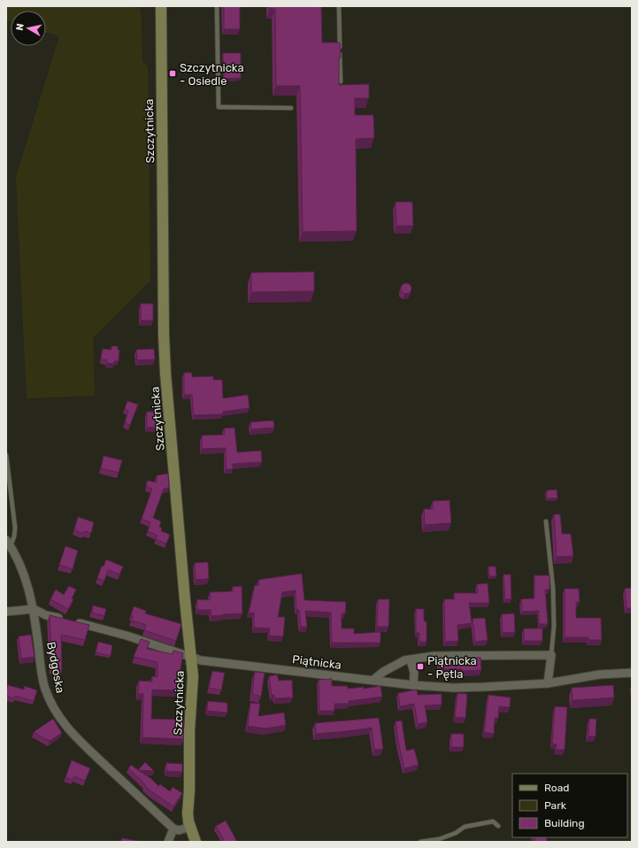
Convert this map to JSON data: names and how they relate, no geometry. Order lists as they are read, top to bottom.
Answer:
{
  "streets": {
    "street": ["Szczytnicka", "Piątnicka", "Bydgoska"]
  },
  "crossings": [
    ["Szczytnicka", "Piątnicka"],
    ["Piątnicka", "Bydgoska"]
  ],
  "places": {
    "transit": ["Szczytnicka - Osiedle", "Piątnicka - Pętla"]
  },
  "legend": ["Road", "Park", "Building"],
  "north": "left"
}
